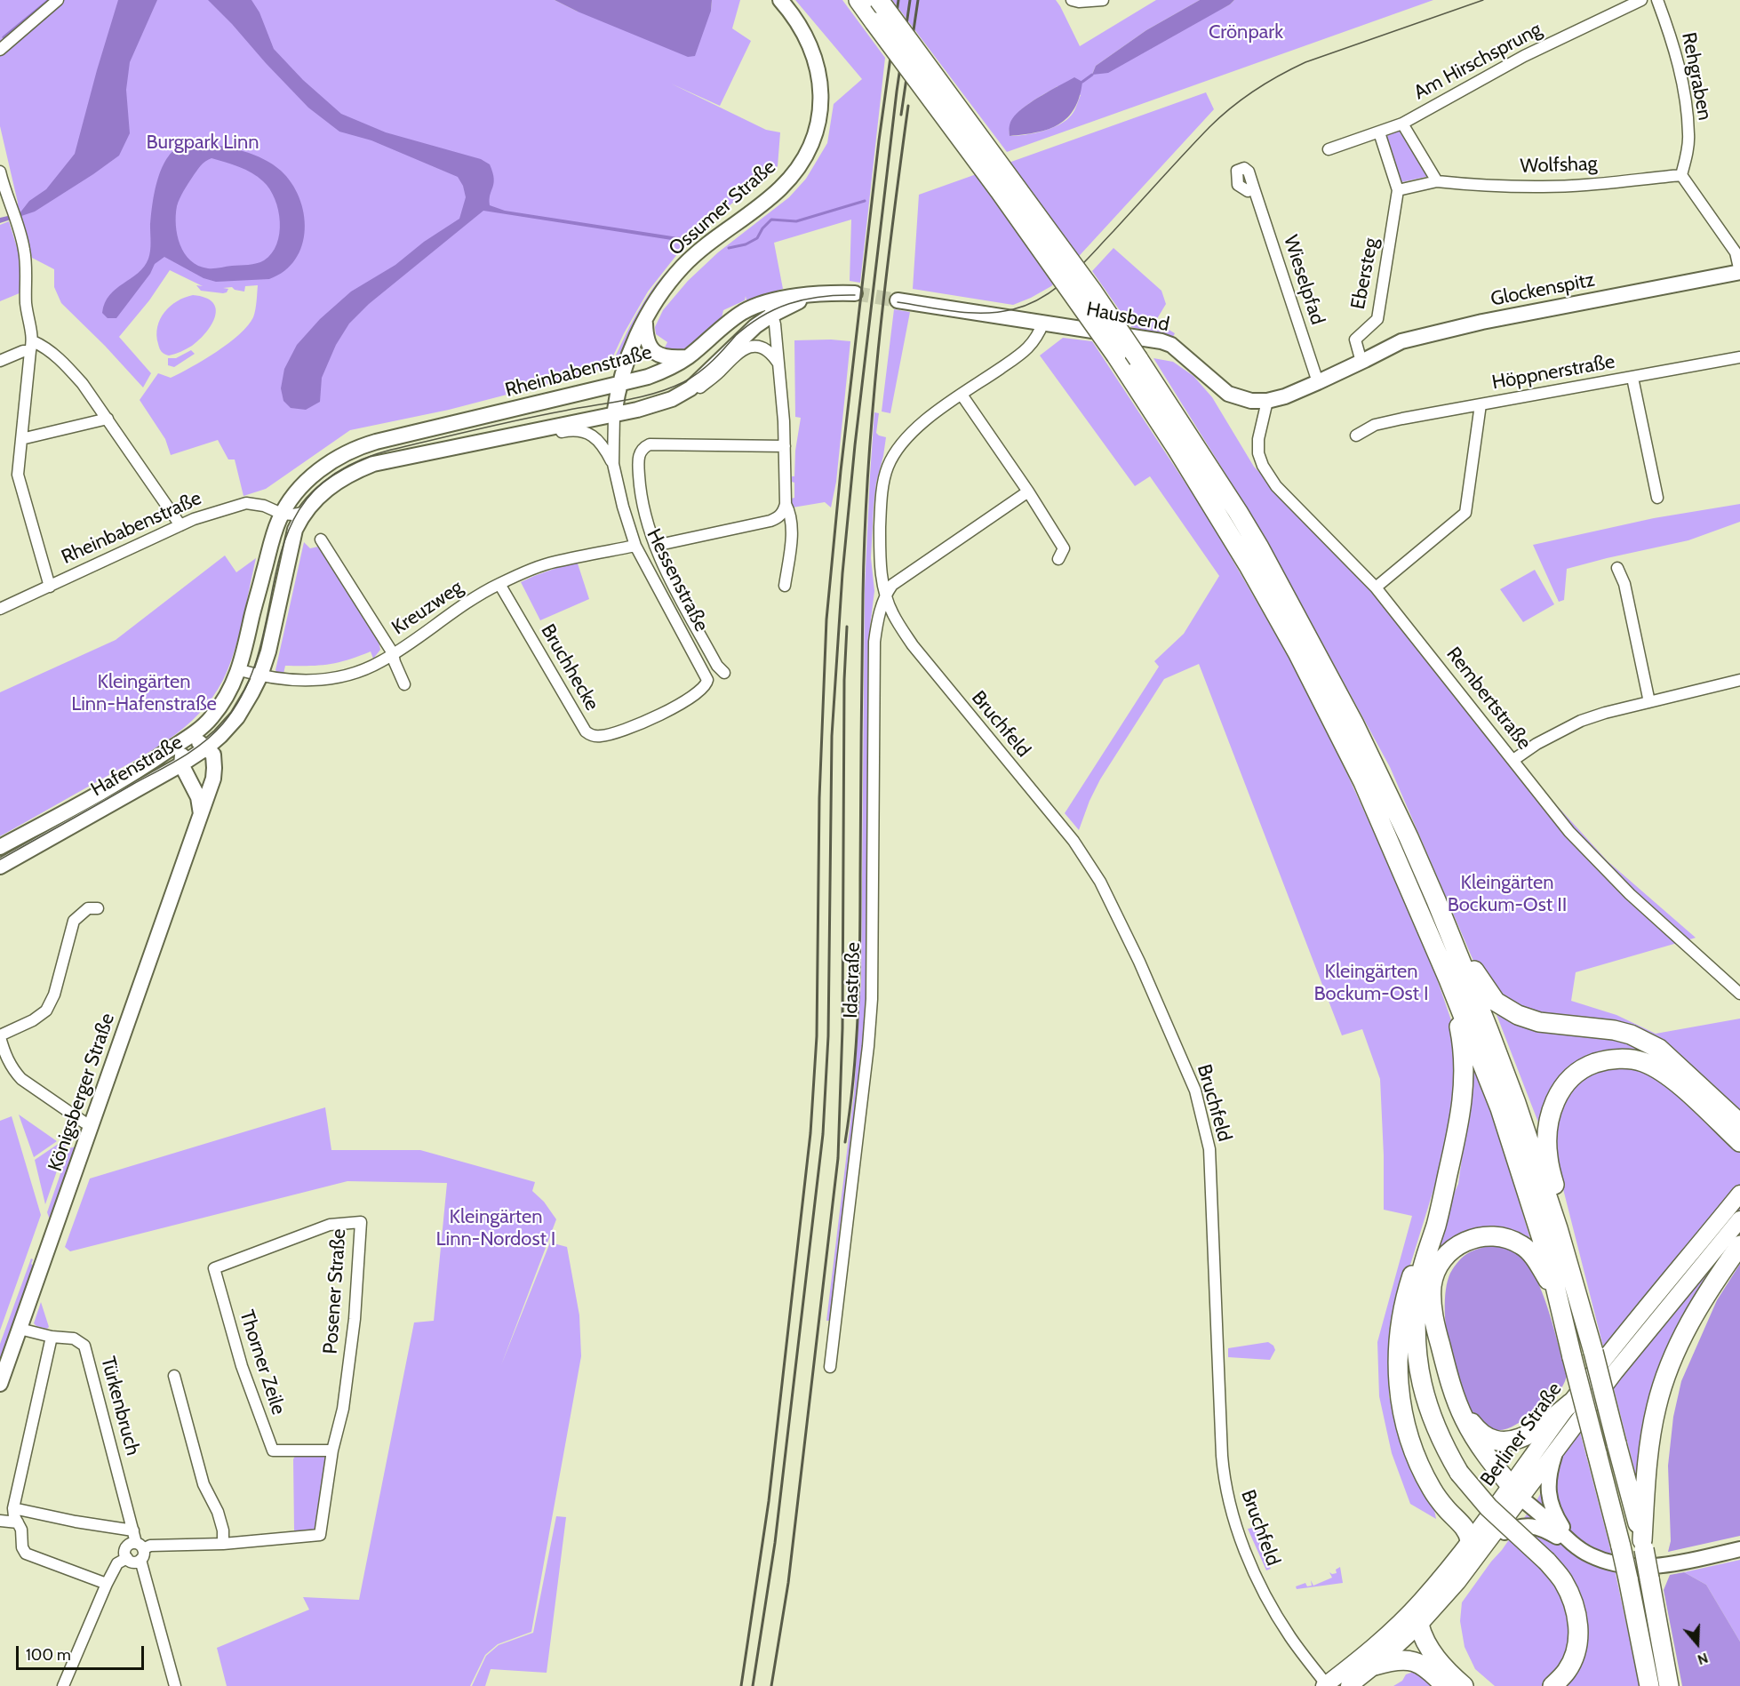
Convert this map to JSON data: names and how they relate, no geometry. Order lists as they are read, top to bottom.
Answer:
{
  "streets": {
    "main road": [
      "Ossumer Straße",
      "Glockenspitz",
      "Hausbend",
      "Rheinbabenstraße",
      "Hafenstraße",
      "Königsberger Straße",
      "Berliner Straße"
    ],
    "street": [
      "Am Hirschsprung",
      "Rehgraben",
      "Wolfshag",
      "Ebersteg",
      "Wieselpfad",
      "Höppnerstraße",
      "Hessenstraße",
      "Kreuzweg",
      "Bruchhecke",
      "Rembertstraße",
      "Bruchfeld",
      "Idastraße",
      "Posener Straße",
      "Thorner Zeile",
      "Türkenbruch"
    ]
  },
  "crossings": [
    ["Rehgraben", "Wolfshag"],
    ["Wolfshag", "Ebersteg"],
    ["Ossumer Straße", "Rheinbabenstraße"],
    ["Ossumer Straße", "Hessenstraße"],
    ["Ebersteg", "Glockenspitz"],
    ["Ebersteg", "Hausbend"],
    ["Wieselpfad", "Hausbend"],
    ["Glockenspitz", "Hausbend"],
    ["Hausbend", "Rembertstraße"],
    ["Hausbend", "Bruchfeld"],
    ["Rheinbabenstraße", "Hessenstraße"],
    ["Rheinbabenstraße", "Hafenstraße"],
    ["Höppnerstraße", "Rembertstraße"],
    ["Hessenstraße", "Kreuzweg"],
    ["Hessenstraße", "Bruchhecke"],
    ["Kreuzweg", "Bruchhecke"],
    ["Kreuzweg", "Hafenstraße"],
    ["Bruchfeld", "Idastraße"],
    ["Bruchfeld", "Berliner Straße"],
    ["Hafenstraße", "Königsberger Straße"],
    ["Königsberger Straße", "Türkenbruch"],
    ["Posener Straße", "Thorner Zeile"]
  ],
  "parks": [
    "Crönpark",
    "Burgpark Linn",
    "Kleingärten Linn-Hafenstraße",
    "Kleingärten Bockum-Ost II",
    "Kleingärten Bockum-Ost I",
    "Kleingärten Linn-Nordost I"
  ],
  "scale_bar": "100 m",
  "north": "bottom"
}
